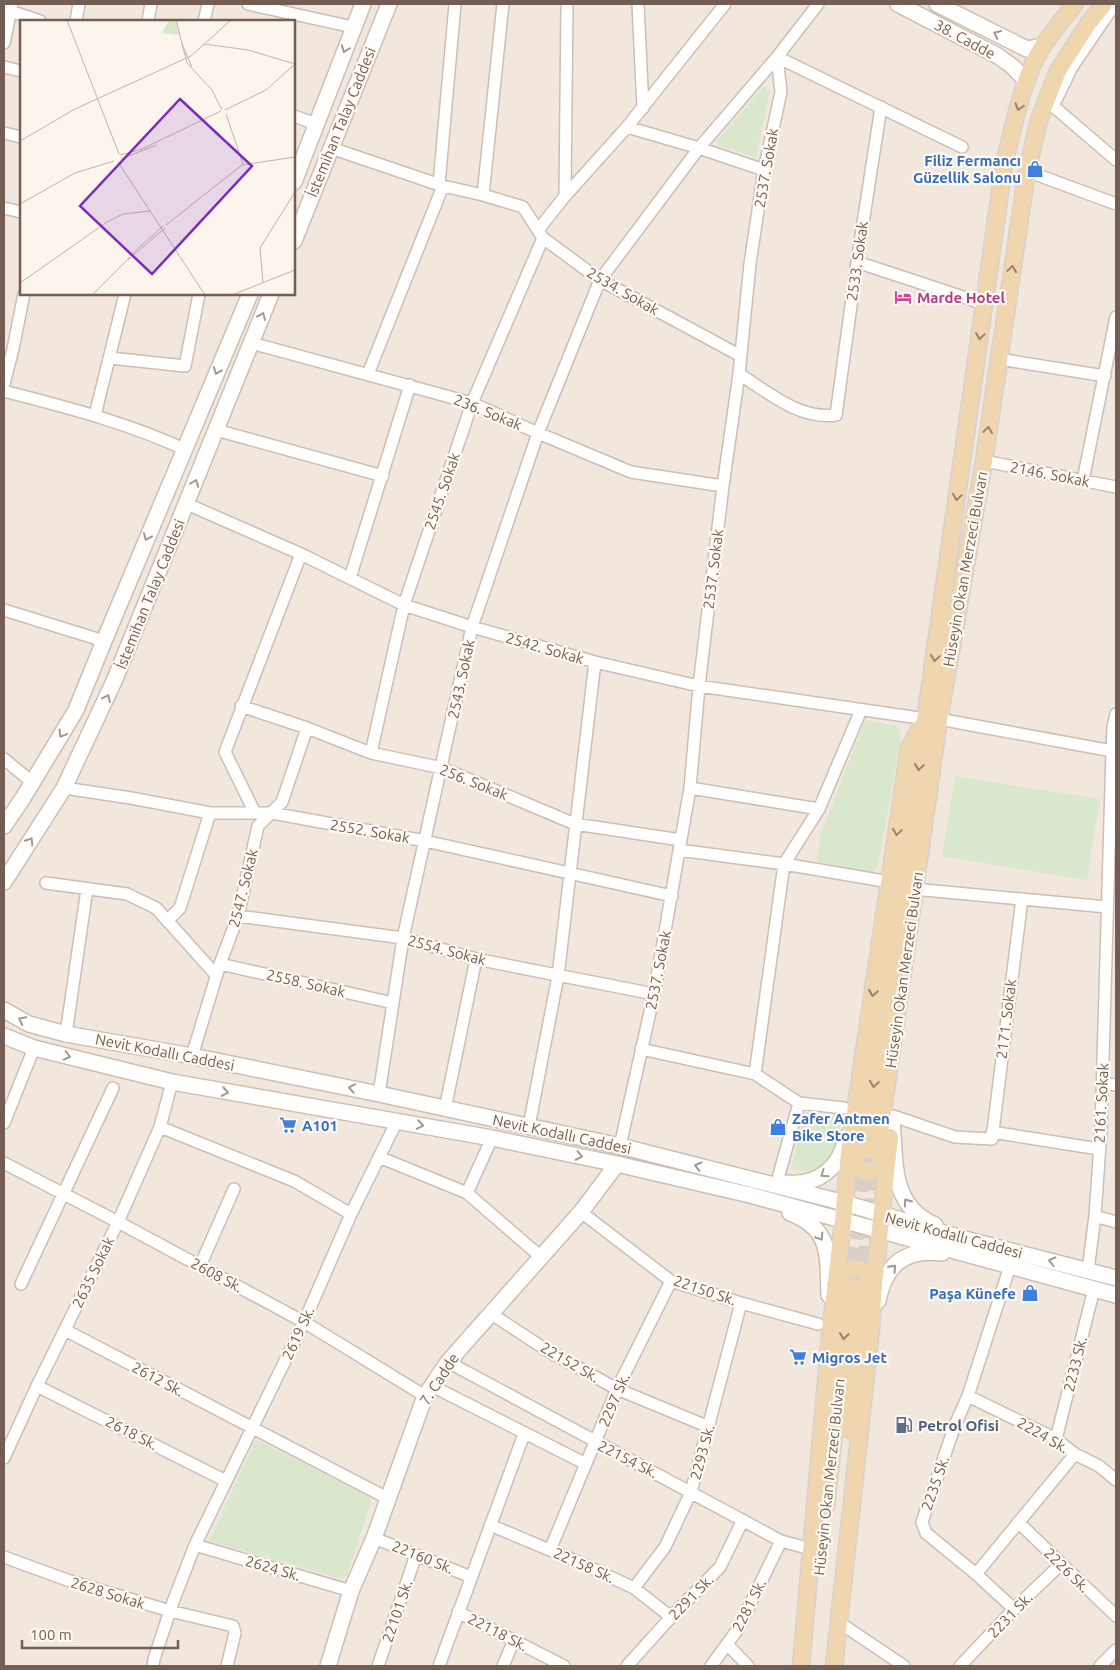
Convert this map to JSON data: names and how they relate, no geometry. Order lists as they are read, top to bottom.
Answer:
{
  "streets": {
    "main road": [
      "38. Cadde",
      "İstemihan Talay Caddesi",
      "Hüseyin Okan Merzeci Bulvarı",
      "Nevit Kodallı Caddesi",
      "7. Cadde"
    ],
    "street": [
      "2537. Sokak",
      "2533. Sokak",
      "2534. Sokak",
      "236. Sokak",
      "2146. Sokak",
      "2545. Sokak",
      "2542. Sokak",
      "2543. Sokak",
      "256. Sokak",
      "2552. Sokak",
      "2547. Sokak",
      "2554. Sokak",
      "2558. Sokak",
      "2171. Sokak",
      "2161. Sokak",
      "2635 Sokak",
      "2608 Sk.",
      "22150 Sk.",
      "2619 Sk.",
      "22152 Sk.",
      "2233 Sk.",
      "2612 Sk.",
      "2297 Sk.",
      "2618 Sk.",
      "2224 Sk.",
      "2293 Sk.",
      "22154 Sk.",
      "2235 Sk.",
      "22160 Sk.",
      "22158 Sk.",
      "2624 Sk.",
      "2226 Sk.",
      "2628 Sokak",
      "2291 Sk.",
      "2281 Sk.",
      "22101 Sk.",
      "2231 Sk.",
      "22118 Sk."
    ]
  },
  "crossings": [
    ["38. Cadde", "Hüseyin Okan Merzeci Bulvarı"],
    ["İstemihan Talay Caddesi", "236. Sokak"],
    ["İstemihan Talay Caddesi", "2542. Sokak"],
    ["İstemihan Talay Caddesi", "2552. Sokak"],
    ["2537. Sokak", "2533. Sokak"],
    ["2537. Sokak", "2534. Sokak"],
    ["2537. Sokak", "236. Sokak"],
    ["2537. Sokak", "2542. Sokak"],
    ["2537. Sokak", "2543. Sokak"],
    ["2537. Sokak", "256. Sokak"],
    ["2537. Sokak", "2552. Sokak"],
    ["2537. Sokak", "2554. Sokak"],
    ["2537. Sokak", "Nevit Kodallı Caddesi"],
    ["2534. Sokak", "2545. Sokak"],
    ["2534. Sokak", "2543. Sokak"],
    ["236. Sokak", "2545. Sokak"],
    ["236. Sokak", "2543. Sokak"],
    ["2146. Sokak", "Hüseyin Okan Merzeci Bulvarı"],
    ["2545. Sokak", "2542. Sokak"],
    ["2545. Sokak", "256. Sokak"],
    ["Hüseyin Okan Merzeci Bulvarı", "2542. Sokak"],
    ["2542. Sokak", "2543. Sokak"],
    ["2542. Sokak", "2161. Sokak"],
    ["2543. Sokak", "256. Sokak"],
    ["2543. Sokak", "2552. Sokak"],
    ["2543. Sokak", "2554. Sokak"],
    ["2543. Sokak", "2558. Sokak"],
    ["2543. Sokak", "Nevit Kodallı Caddesi"],
    ["256. Sokak", "2547. Sokak"],
    ["2552. Sokak", "2547. Sokak"],
    ["2547. Sokak", "2554. Sokak"],
    ["2547. Sokak", "2558. Sokak"],
    ["2547. Sokak", "Nevit Kodallı Caddesi"],
    ["Nevit Kodallı Caddesi", "2161. Sokak"],
    ["Nevit Kodallı Caddesi", "2635 Sokak"],
    ["Nevit Kodallı Caddesi", "2619 Sk."],
    ["Nevit Kodallı Caddesi", "2233 Sk."],
    ["Nevit Kodallı Caddesi", "7. Cadde"],
    ["Nevit Kodallı Caddesi", "2235 Sk."],
    ["2635 Sokak", "2608 Sk."],
    ["2635 Sokak", "2612 Sk."],
    ["2635 Sokak", "2618 Sk."],
    ["2608 Sk.", "2619 Sk."],
    ["2608 Sk.", "7. Cadde"],
    ["2608 Sk.", "2297 Sk."],
    ["22150 Sk.", "7. Cadde"],
    ["22150 Sk.", "2297 Sk."],
    ["22150 Sk.", "2293 Sk."],
    ["2619 Sk.", "2612 Sk."],
    ["2619 Sk.", "2618 Sk."],
    ["2619 Sk.", "2624 Sk."],
    ["2619 Sk.", "2628 Sokak"],
    ["22152 Sk.", "7. Cadde"],
    ["22152 Sk.", "2297 Sk."],
    ["22152 Sk.", "2293 Sk."],
    ["2233 Sk.", "2224 Sk."],
    ["2612 Sk.", "7. Cadde"],
    ["7. Cadde", "22154 Sk."],
    ["7. Cadde", "22160 Sk."],
    ["7. Cadde", "2624 Sk."],
    ["2297 Sk.", "22154 Sk."],
    ["2297 Sk.", "22158 Sk."],
    ["2224 Sk.", "2235 Sk."],
    ["2293 Sk.", "22154 Sk."],
    ["2293 Sk.", "22158 Sk."],
    ["22154 Sk.", "2291 Sk."],
    ["22154 Sk.", "2281 Sk."],
    ["2235 Sk.", "2231 Sk."],
    ["22160 Sk.", "22101 Sk."],
    ["22158 Sk.", "2291 Sk."],
    ["2226 Sk.", "2231 Sk."]
  ],
  "places": {
    "shop": ["Filiz Fermancı Güzellik Salonu", "Zafer Antmen Bike Store", "Paşa Künefe"],
    "hotel": ["Marde Hotel"],
    "supermarket": ["A101", "Migros Jet"],
    "fuel station": ["Petrol Ofisi"]
  },
  "scale_bar": "100 m"
}
